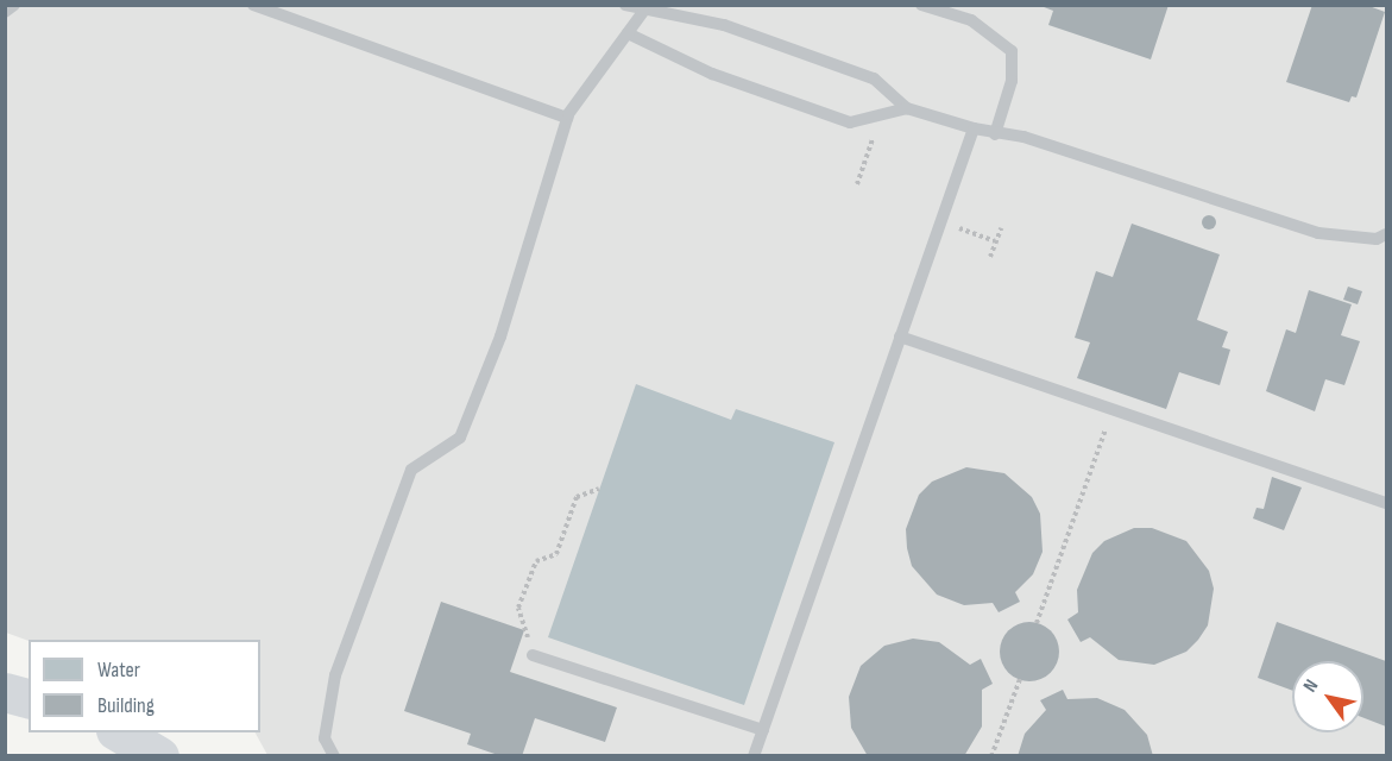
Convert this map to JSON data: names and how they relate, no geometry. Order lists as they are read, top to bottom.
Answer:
{
  "legend": ["Water", "Building"],
  "north": "top left"
}
